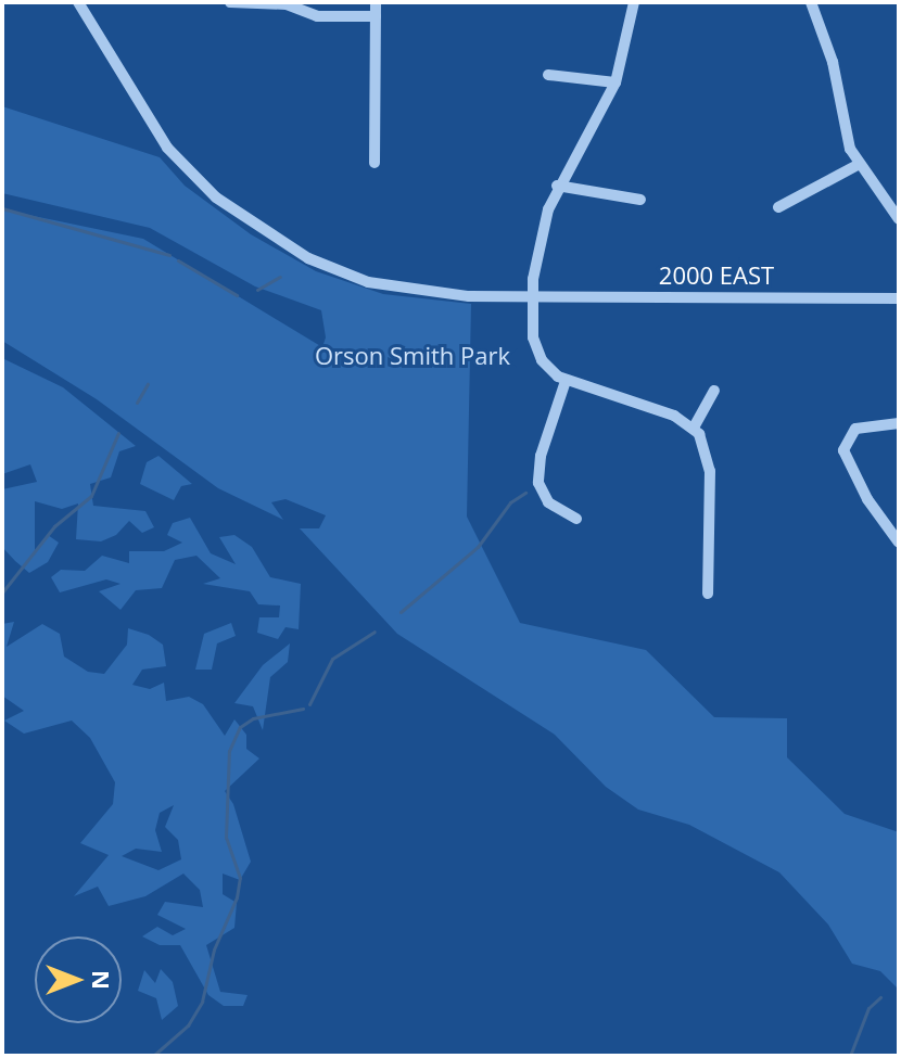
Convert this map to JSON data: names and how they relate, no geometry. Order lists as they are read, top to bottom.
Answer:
{
  "streets": {
    "street": ["2000 EAST"]
  },
  "parks": ["Orson Smith Park"],
  "north": "right"
}
